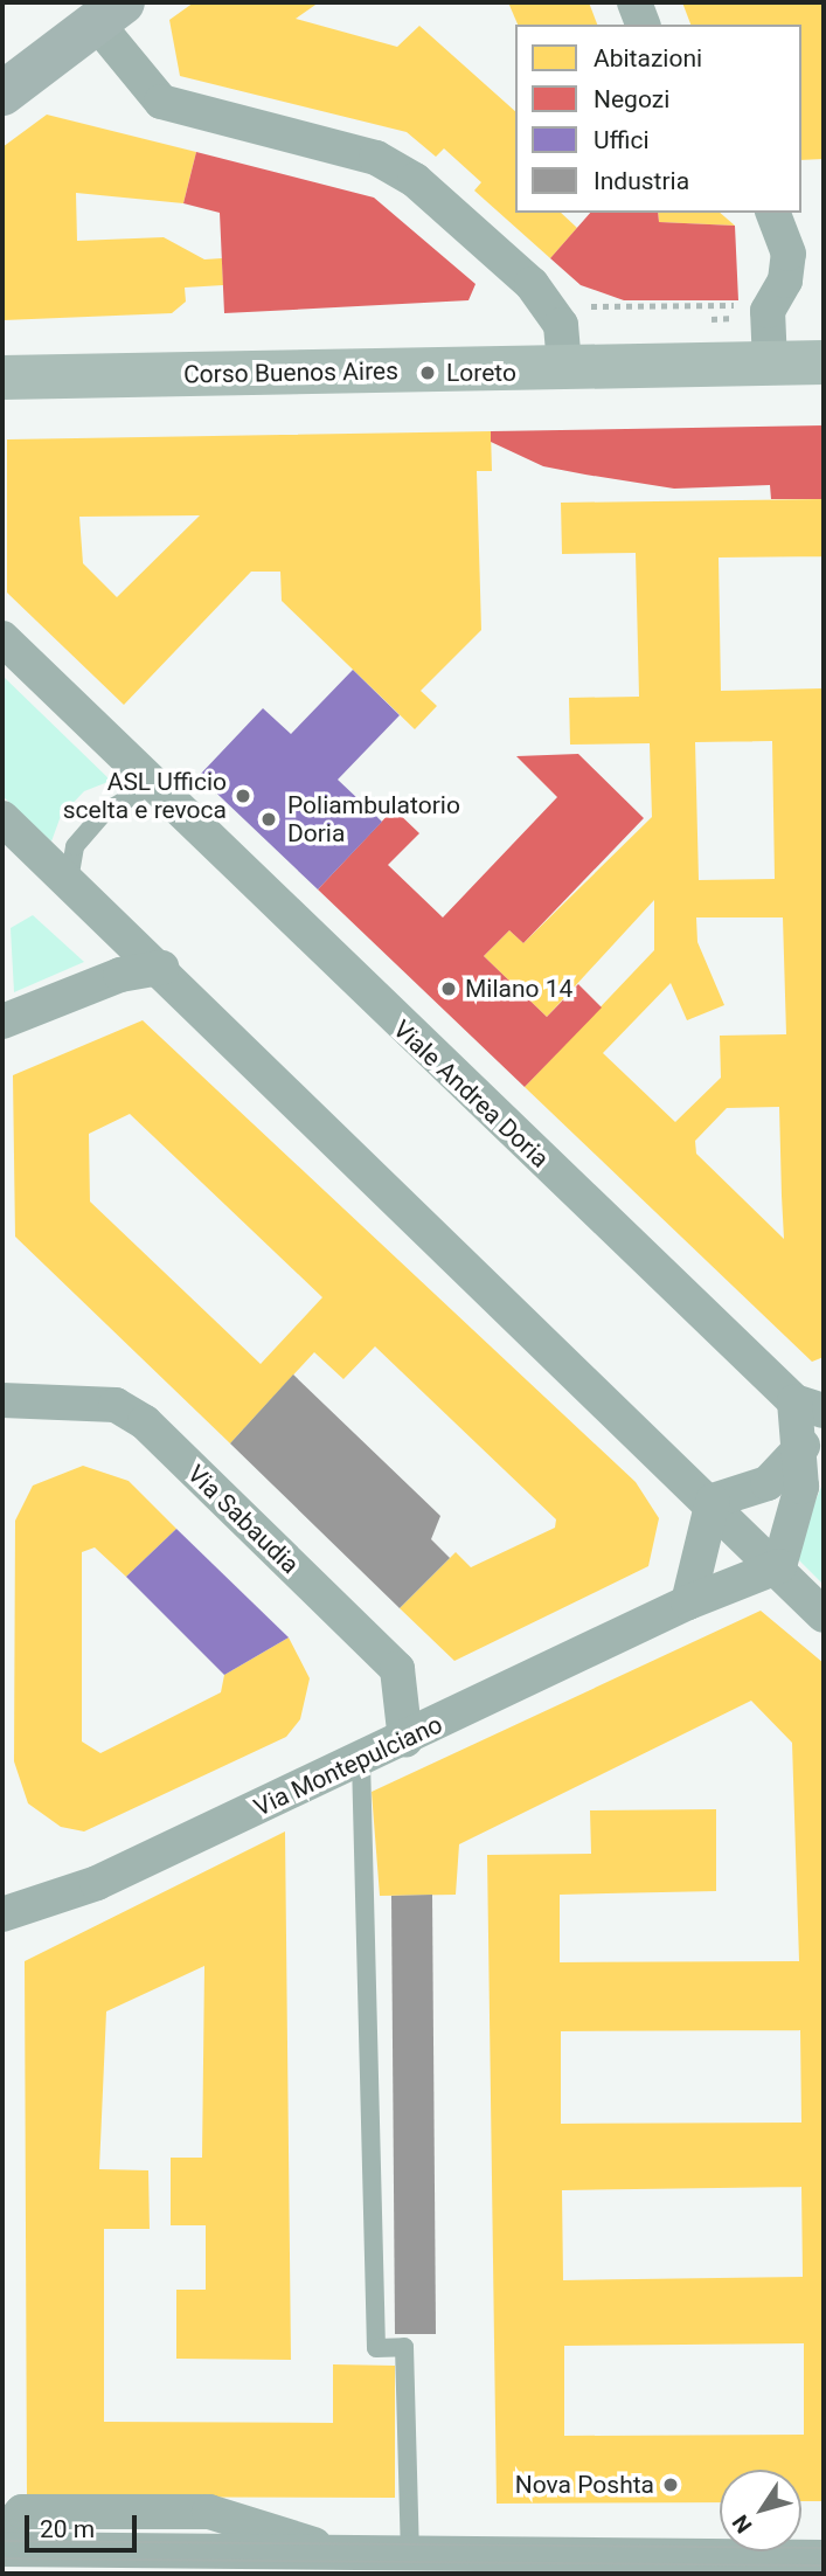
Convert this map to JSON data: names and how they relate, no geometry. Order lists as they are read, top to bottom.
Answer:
{
  "streets": {
    "main road": ["Corso Buenos Aires"],
    "street": ["Viale Andrea Doria", "Via Sabaudia", "Via Montepulciano"]
  },
  "crossings": [
    ["Viale Andrea Doria", "Via Montepulciano"],
    ["Via Sabaudia", "Via Montepulciano"]
  ],
  "places": [
    "Loreto",
    "ASL Ufficio scelta e revoca",
    "Poliambulatorio Doria",
    "Milano 14",
    "Nova Poshta"
  ],
  "legend": [
    "Abitazioni",
    "Negozi",
    "Uffici",
    "Industria"
  ],
  "scale_bar": "20 m",
  "north": "bottom left"
}
